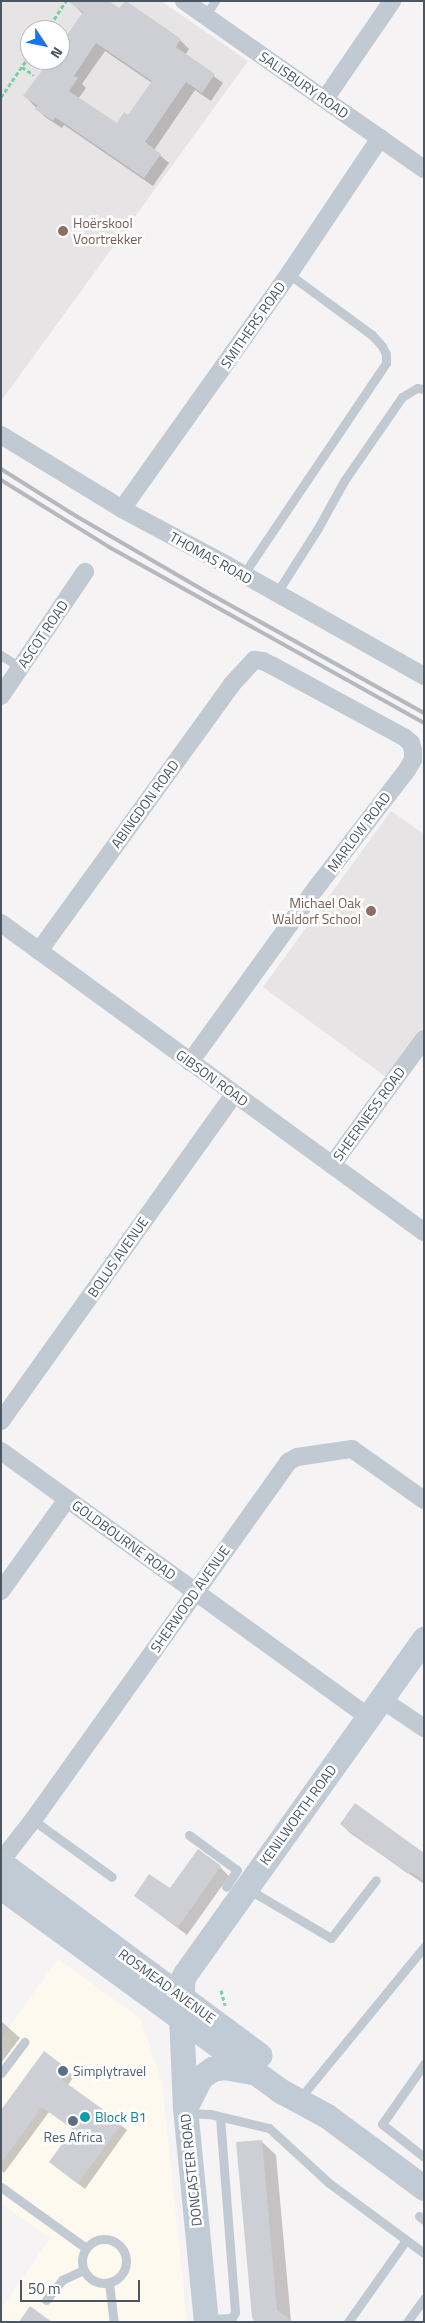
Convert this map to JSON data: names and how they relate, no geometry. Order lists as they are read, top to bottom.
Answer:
{
  "streets": {
    "main road": ["KENILWORTH ROAD", "ROSMEAD AVENUE", "DONCASTER ROAD"],
    "street": [
      "SALISBURY ROAD",
      "SMITHERS ROAD",
      "THOMAS ROAD",
      "ASCOT ROAD",
      "ABINGDON ROAD",
      "MARLOW ROAD",
      "GIBSON ROAD",
      "SHEERNESS ROAD",
      "BOLUS AVENUE",
      "GOLDBOURNE ROAD",
      "SHERWOOD AVENUE"
    ]
  },
  "crossings": [
    ["SALISBURY ROAD", "SMITHERS ROAD"],
    ["SMITHERS ROAD", "THOMAS ROAD"],
    ["ABINGDON ROAD", "MARLOW ROAD"],
    ["ABINGDON ROAD", "GIBSON ROAD"],
    ["MARLOW ROAD", "GIBSON ROAD"],
    ["GIBSON ROAD", "SHEERNESS ROAD"],
    ["GIBSON ROAD", "BOLUS AVENUE"],
    ["GOLDBOURNE ROAD", "SHERWOOD AVENUE"],
    ["GOLDBOURNE ROAD", "KENILWORTH ROAD"],
    ["SHERWOOD AVENUE", "ROSMEAD AVENUE"],
    ["KENILWORTH ROAD", "ROSMEAD AVENUE"],
    ["KENILWORTH ROAD", "DONCASTER ROAD"],
    ["ROSMEAD AVENUE", "DONCASTER ROAD"]
  ],
  "places": [
    "Hoërskool Voortrekker",
    "Michael Oak Waldorf School",
    "Simplytravel",
    "Block B1",
    "Res Africa"
  ],
  "scale_bar": "50 m",
  "north": "bottom right"
}
